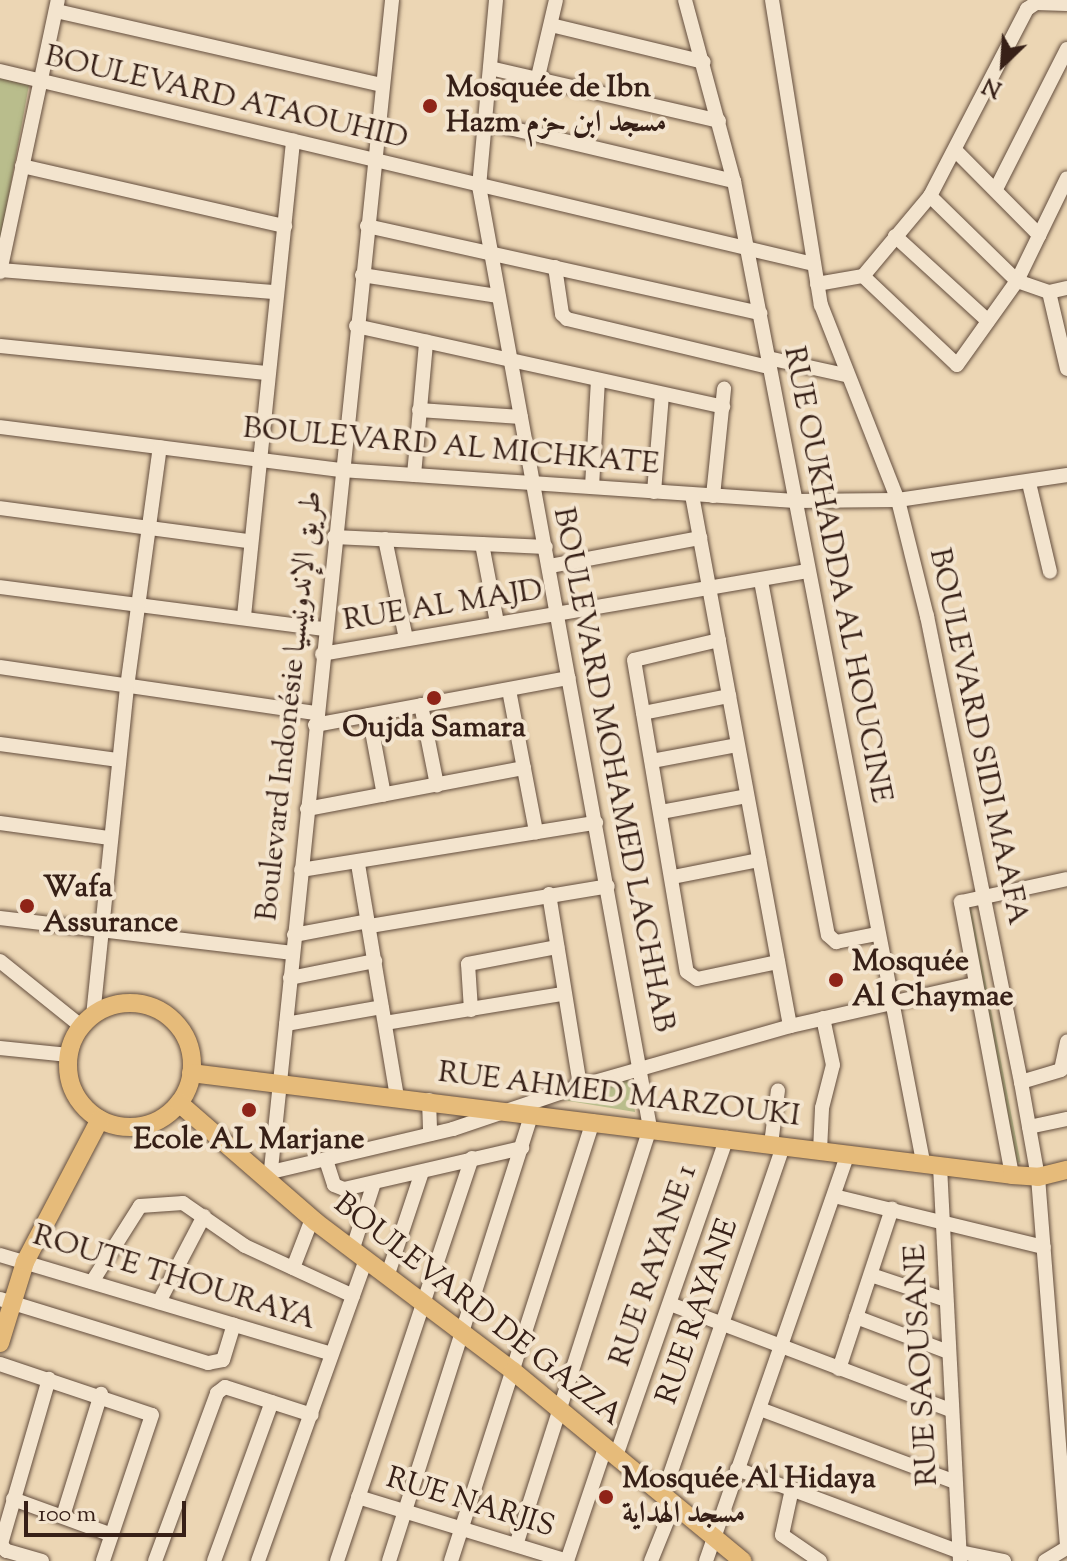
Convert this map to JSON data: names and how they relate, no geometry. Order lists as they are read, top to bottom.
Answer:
{
  "streets": {
    "main road": ["RUE AHMED MARZOUKI", "BOULEVARD DE GAZZA"],
    "street": [
      "BOULEVARD ATAOUHID",
      "BOULEVARD AL MICHKATE",
      "RUE OUKHADDA AL HOUCINE",
      "RUE AL MAJD",
      "Boulevard Indonésie طريق الإندونيسيا",
      "BOULEVARD SIDI MAAFA",
      "BOULEVARD MOHAMED LACHHAB",
      "RUE RAYANE 1",
      "ROUTE THOURAYA",
      "RUE RAYANE",
      "RUE SAOUSANE",
      "RUE NARJIS"
    ]
  },
  "crossings": [
    ["BOULEVARD ATAOUHID", "RUE OUKHADDA AL HOUCINE"],
    ["BOULEVARD ATAOUHID", "Boulevard Indonésie طريق الإندونيسيا"],
    ["BOULEVARD ATAOUHID", "BOULEVARD SIDI MAAFA"],
    ["BOULEVARD ATAOUHID", "BOULEVARD MOHAMED LACHHAB"],
    ["BOULEVARD AL MICHKATE", "RUE OUKHADDA AL HOUCINE"],
    ["BOULEVARD AL MICHKATE", "Boulevard Indonésie طريق الإندونيسيا"],
    ["BOULEVARD AL MICHKATE", "BOULEVARD SIDI MAAFA"],
    ["BOULEVARD AL MICHKATE", "BOULEVARD MOHAMED LACHHAB"],
    ["RUE OUKHADDA AL HOUCINE", "RUE AL MAJD"],
    ["RUE OUKHADDA AL HOUCINE", "RUE AHMED MARZOUKI"],
    ["RUE OUKHADDA AL HOUCINE", "RUE SAOUSANE"],
    ["RUE AL MAJD", "Boulevard Indonésie طريق الإندونيسيا"],
    ["RUE AL MAJD", "BOULEVARD MOHAMED LACHHAB"],
    ["Boulevard Indonésie طريق الإندونيسيا", "RUE AHMED MARZOUKI"],
    ["Boulevard Indonésie طريق الإندونيسيا", "BOULEVARD DE GAZZA"],
    ["BOULEVARD SIDI MAAFA", "RUE AHMED MARZOUKI"],
    ["BOULEVARD MOHAMED LACHHAB", "RUE AHMED MARZOUKI"],
    ["RUE AHMED MARZOUKI", "RUE RAYANE 1"],
    ["RUE AHMED MARZOUKI", "BOULEVARD DE GAZZA"],
    ["RUE AHMED MARZOUKI", "RUE RAYANE"],
    ["RUE AHMED MARZOUKI", "RUE SAOUSANE"],
    ["RUE RAYANE 1", "BOULEVARD DE GAZZA"],
    ["RUE RAYANE 1", "RUE NARJIS"],
    ["BOULEVARD DE GAZZA", "RUE RAYANE"]
  ],
  "places": [
    "Mosquée de Ibn Hazm مسجد ابن حزم",
    "Oujda Samara",
    "Wafa Assurance",
    "Mosquée Al Chaymae",
    "Ecole AL Marjane",
    "Mosquée Al Hidaya مسجد الهداية"
  ],
  "scale_bar": "100 m",
  "north": "bottom left"
}
